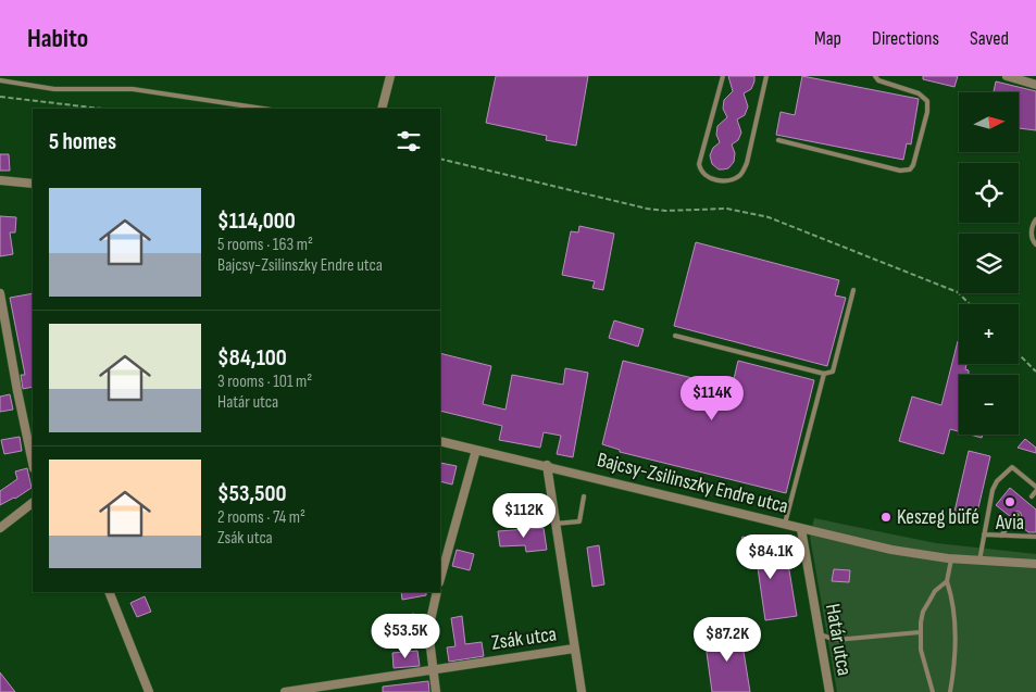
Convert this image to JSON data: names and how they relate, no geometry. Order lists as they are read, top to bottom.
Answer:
{
  "streets": {
    "street": ["Bajcsy-Zsilinszky Endre utca", "Zsák utca", "Határ utca"]
  },
  "crossings": [
    ["Bajcsy-Zsilinszky Endre utca", "Határ utca"]
  ],
  "places": ["Avia", "Keszeg büfé"],
  "north": "right",
  "page": {
    "header": "Habito",
    "nav": ["Map", "Directions", "Saved"],
    "map_buttons": ["+", "−"],
    "heading": "5 homes",
    "list": [
      {
        "name": "$114,000",
        "note": "5 rooms · 163 m² · Bajcsy-Zsilinszky Endre utca"
      },
      {
        "name": "$84,100",
        "note": "3 rooms · 101 m² · Határ utca"
      },
      {
        "name": "$53,500",
        "note": "2 rooms · 74 m² · Zsák utca"
      }
    ],
    "price": [
      "$114K",
      "$112K",
      "$84.1K",
      "$53.5K",
      "$87.2K"
    ]
  }
}
